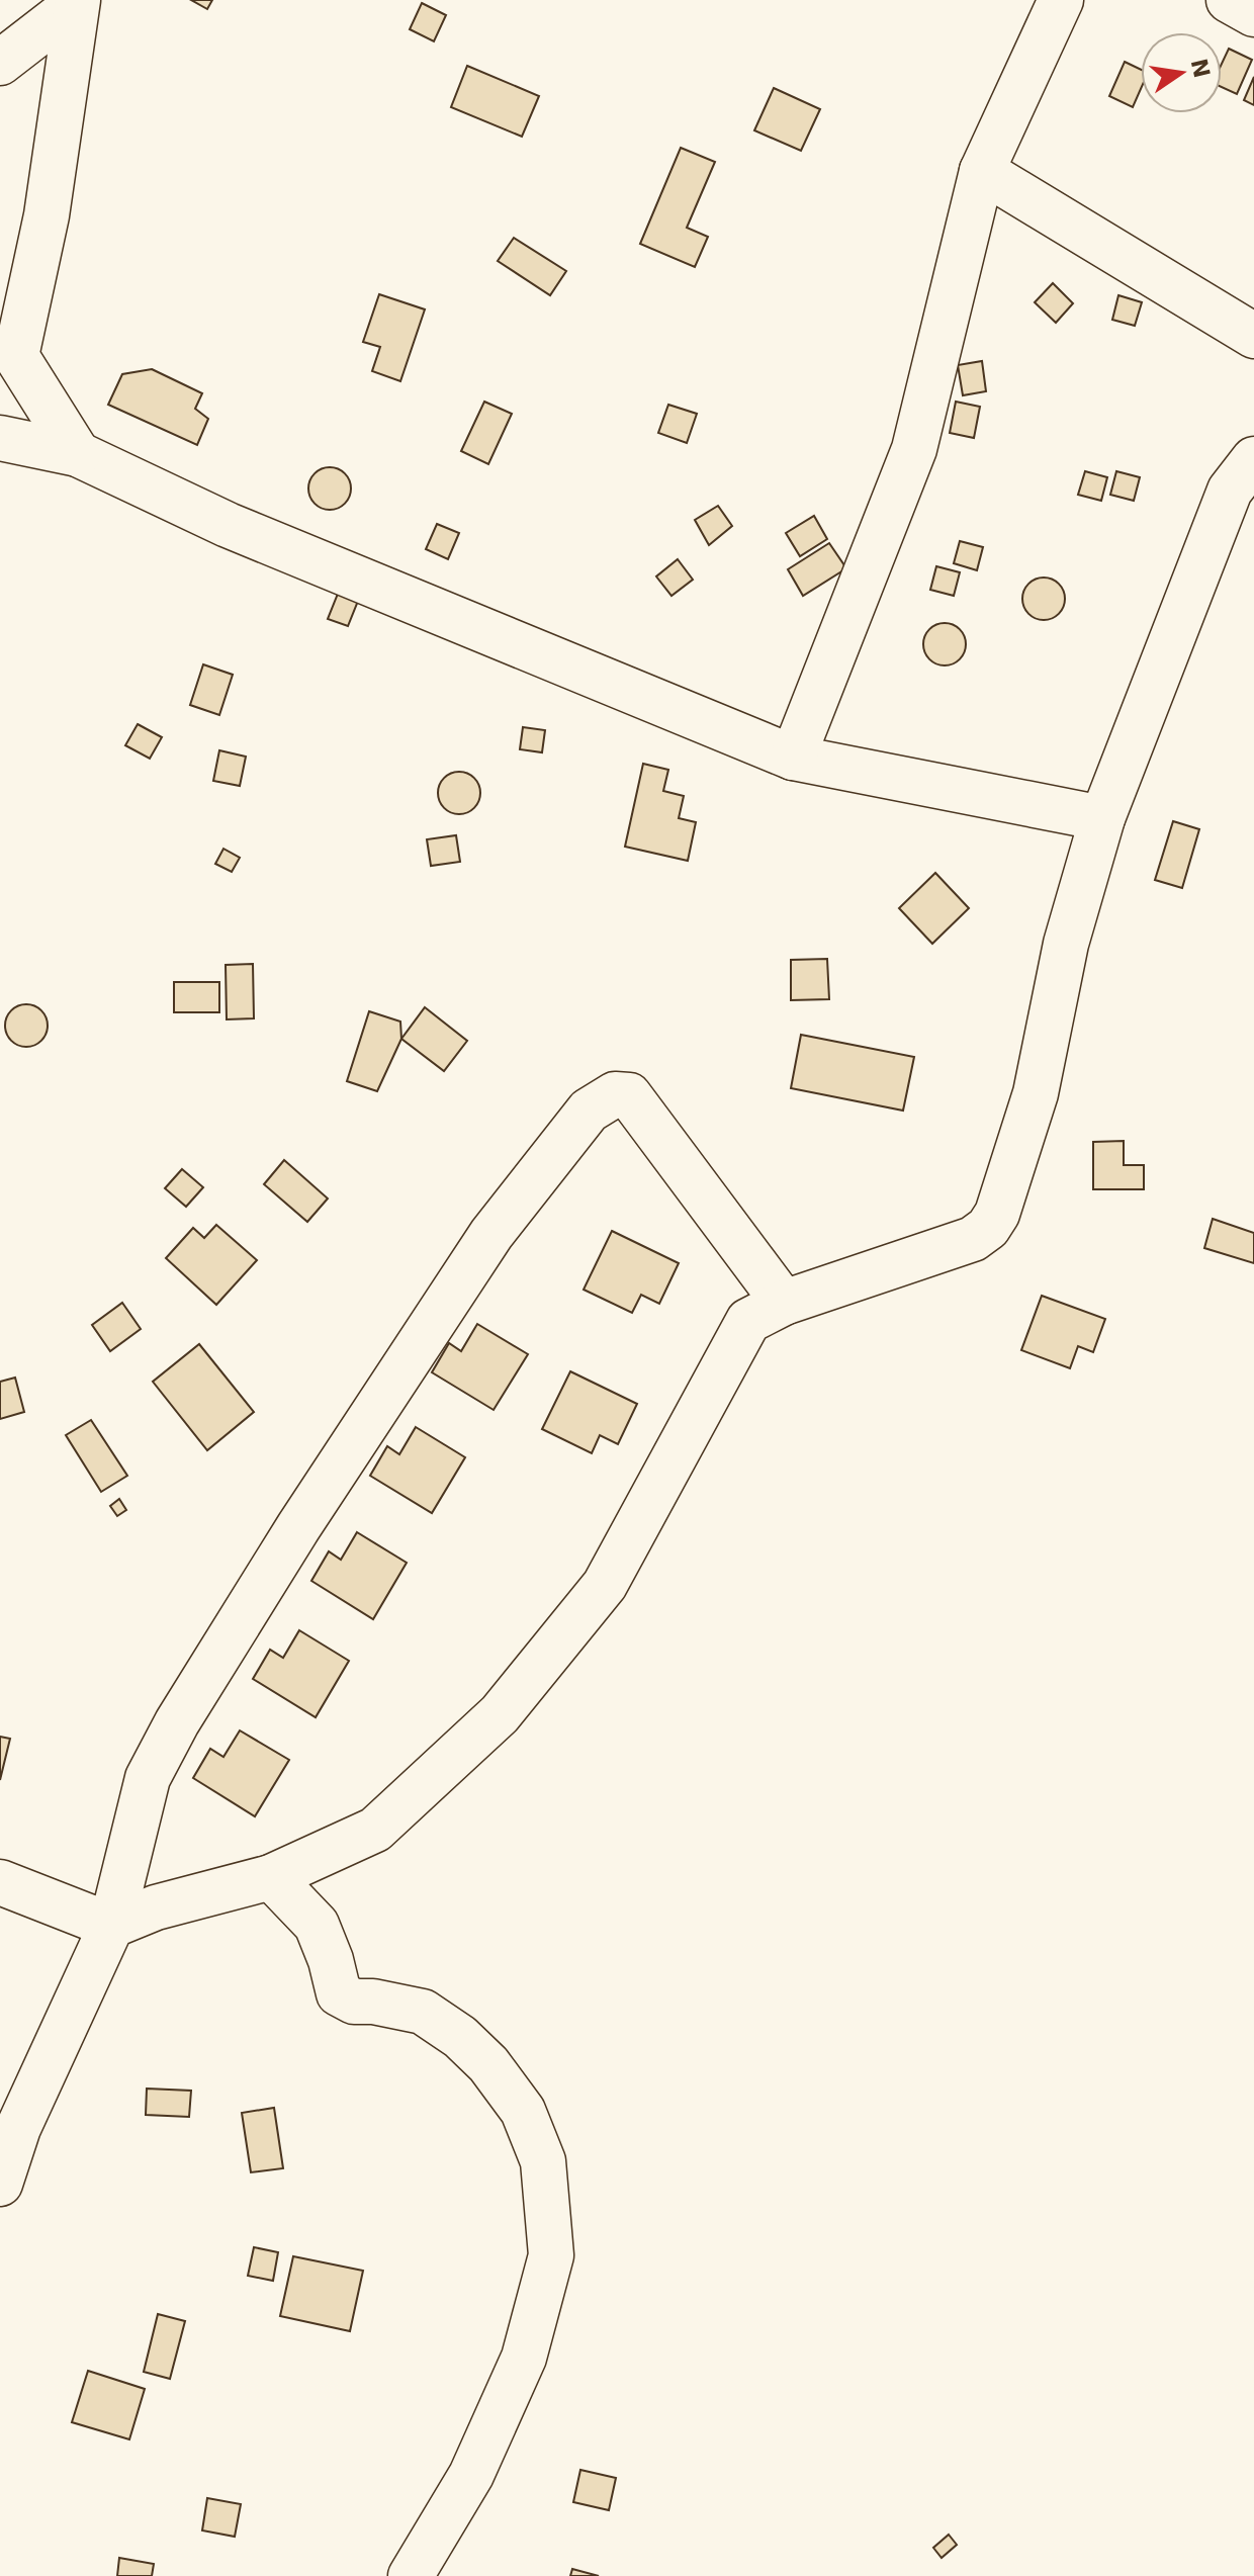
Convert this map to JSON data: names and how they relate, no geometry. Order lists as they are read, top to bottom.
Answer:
{
  "north": "right"
}
